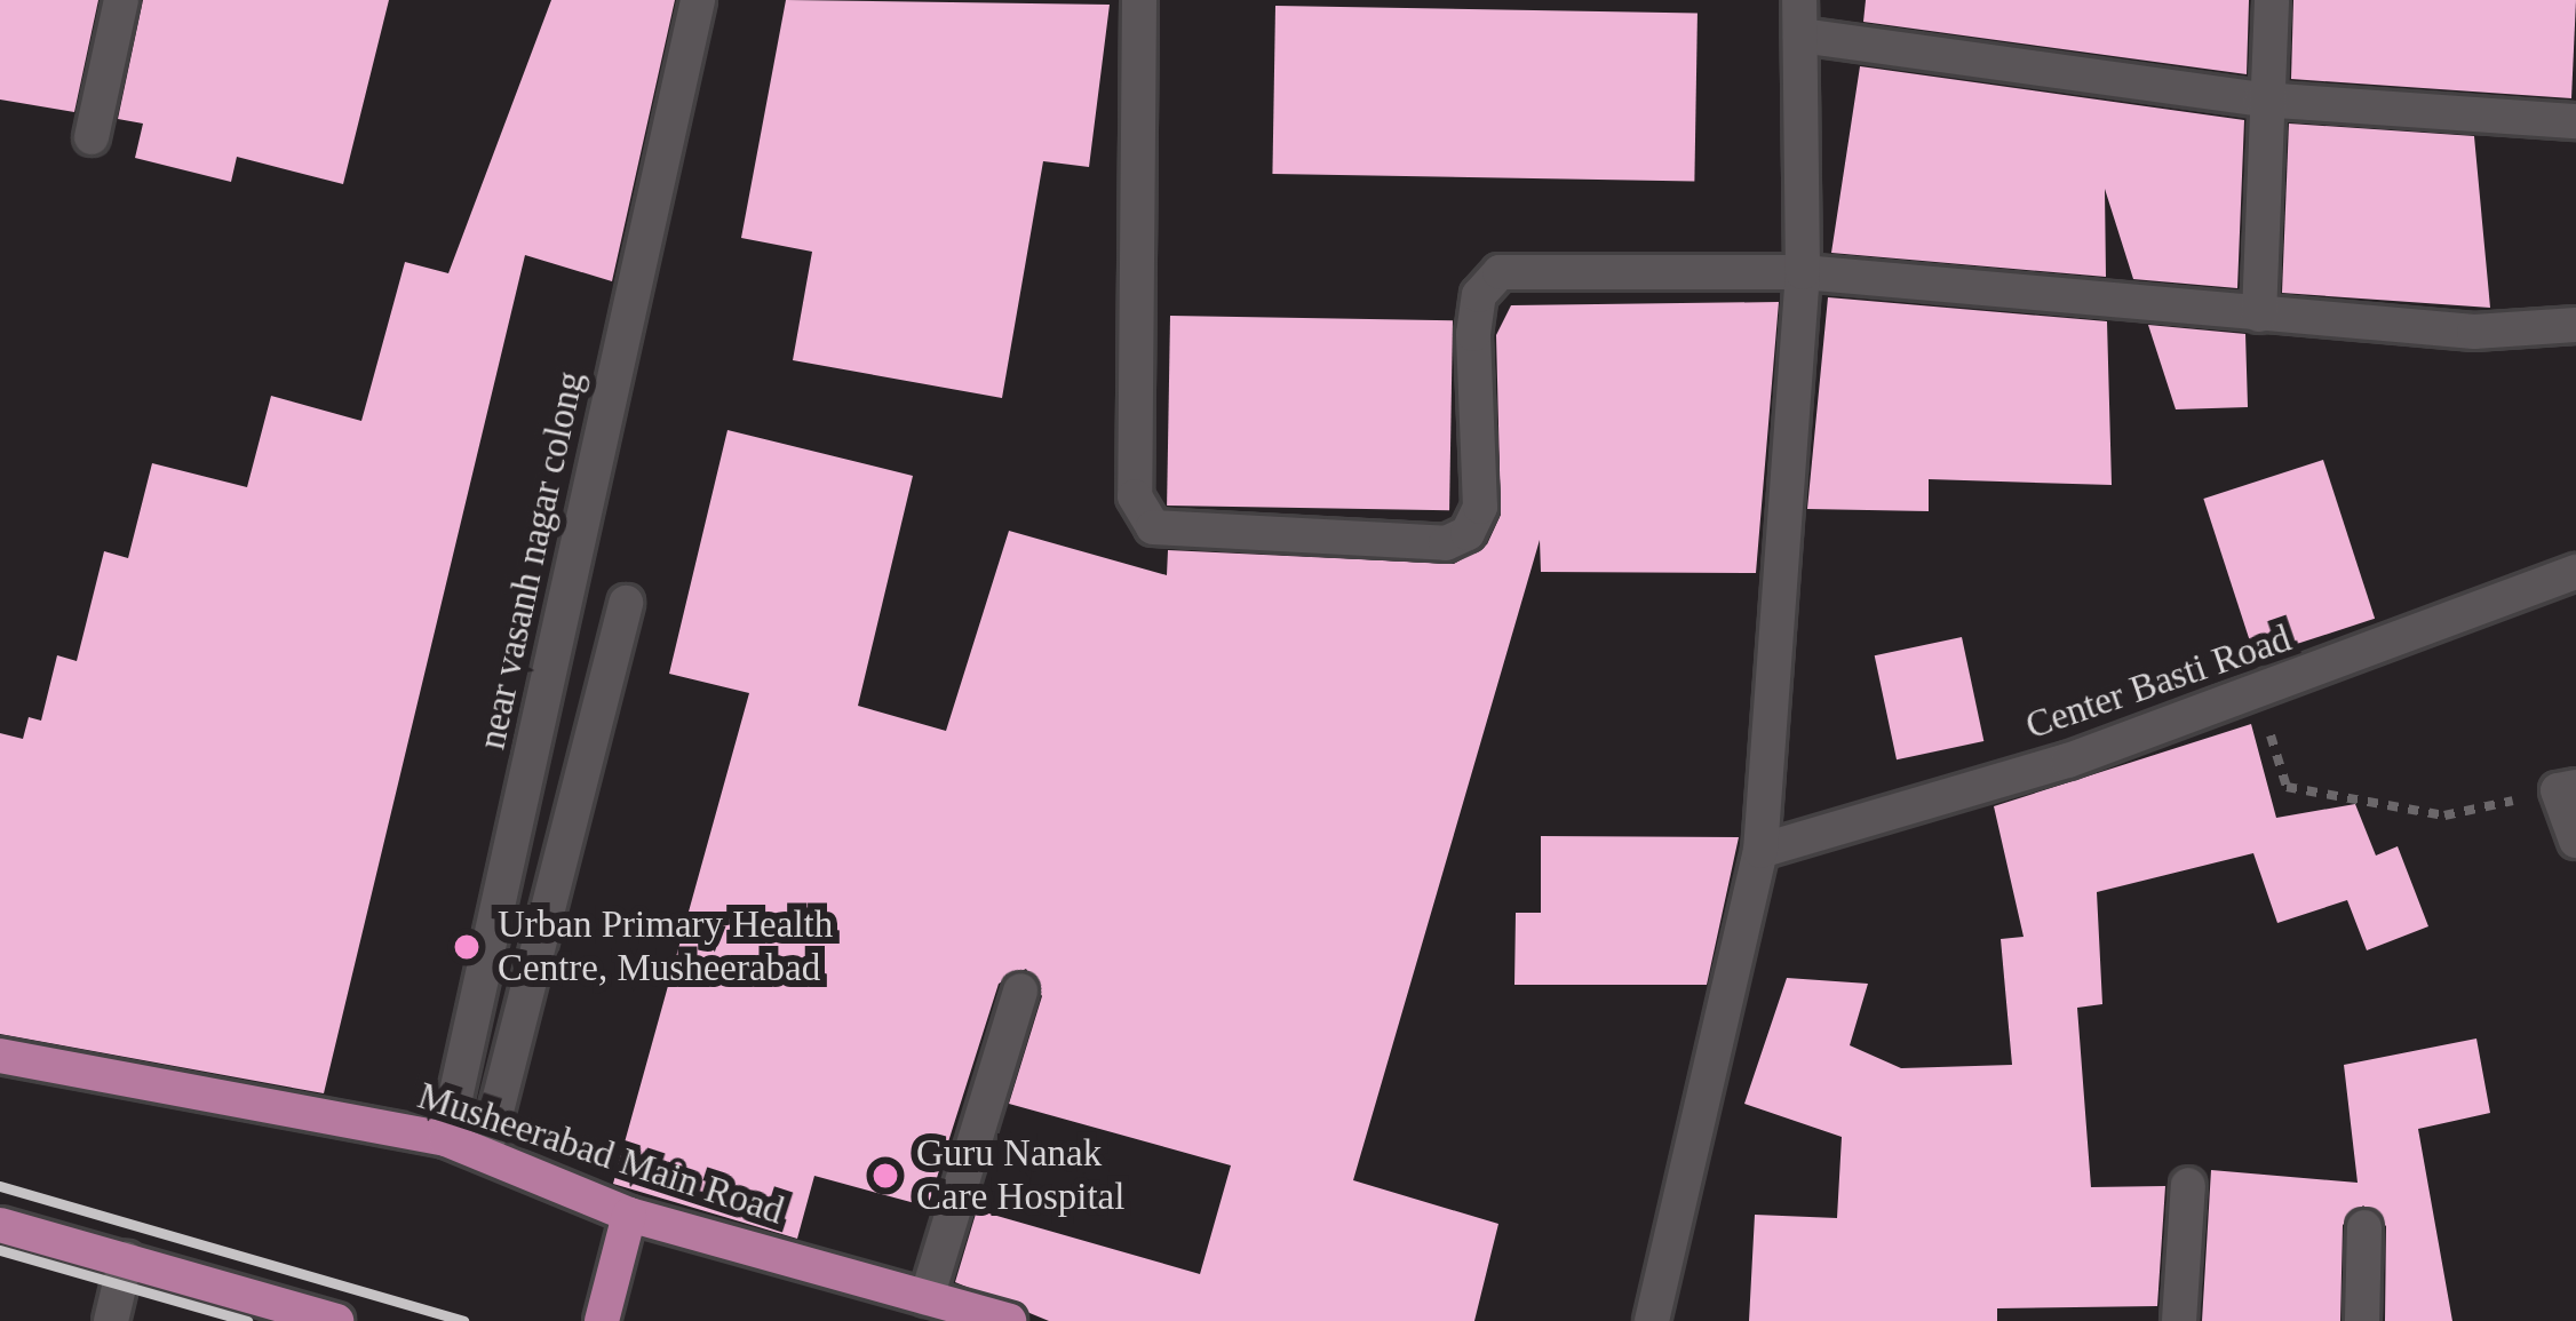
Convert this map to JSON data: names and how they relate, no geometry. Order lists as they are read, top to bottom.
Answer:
{
  "streets": {
    "main road": ["Musheerabad Main Road"],
    "street": ["near vasanh nagar colong", "Center Basti Road"]
  },
  "crossings": [
    ["near vasanh nagar colong", "Musheerabad Main Road"]
  ],
  "places": ["Urban Primary Health Centre, Musheerabad", "Guru Nanak Care Hospital"]
}
